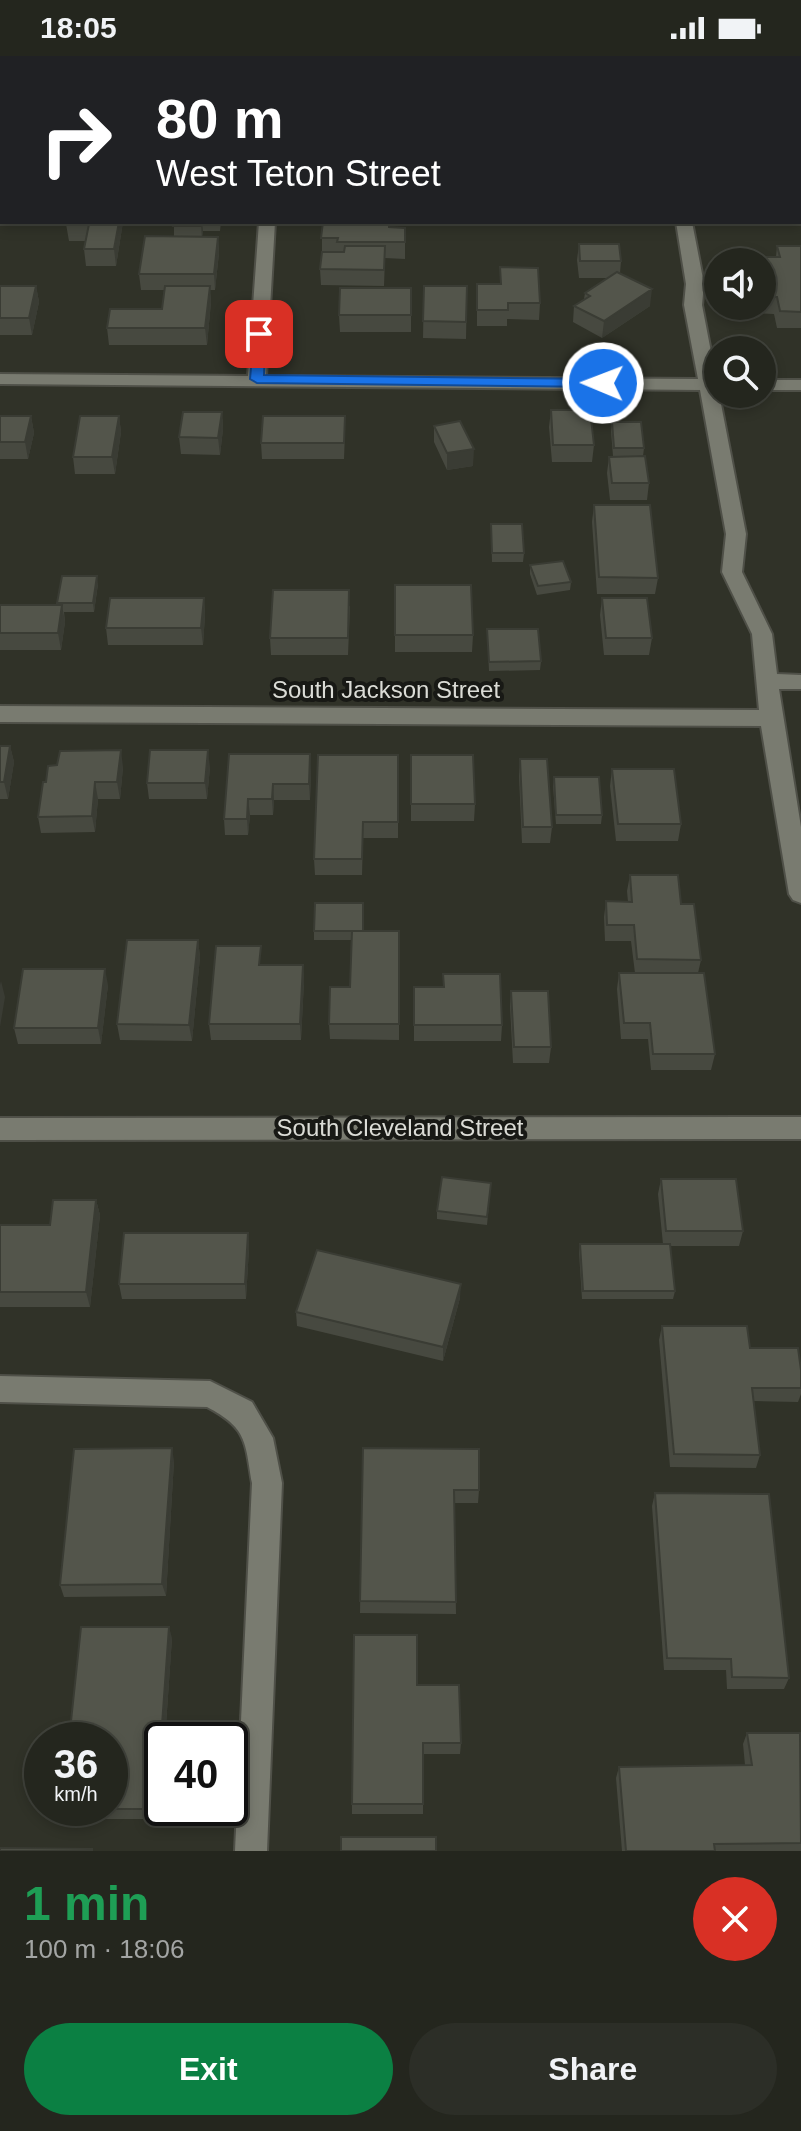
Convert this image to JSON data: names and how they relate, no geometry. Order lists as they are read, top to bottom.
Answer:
{
  "streets": {
    "street": ["South Jackson Street", "South Cleveland Street"]
  },
  "page": {
    "status": "18:05",
    "turn": ["80 m", "West Teton Street"],
    "speed": "36 km/h",
    "limit": "40",
    "heading": ["1 min", "100 m · 18:06"],
    "buttons": ["Exit", "Share"]
  }
}
